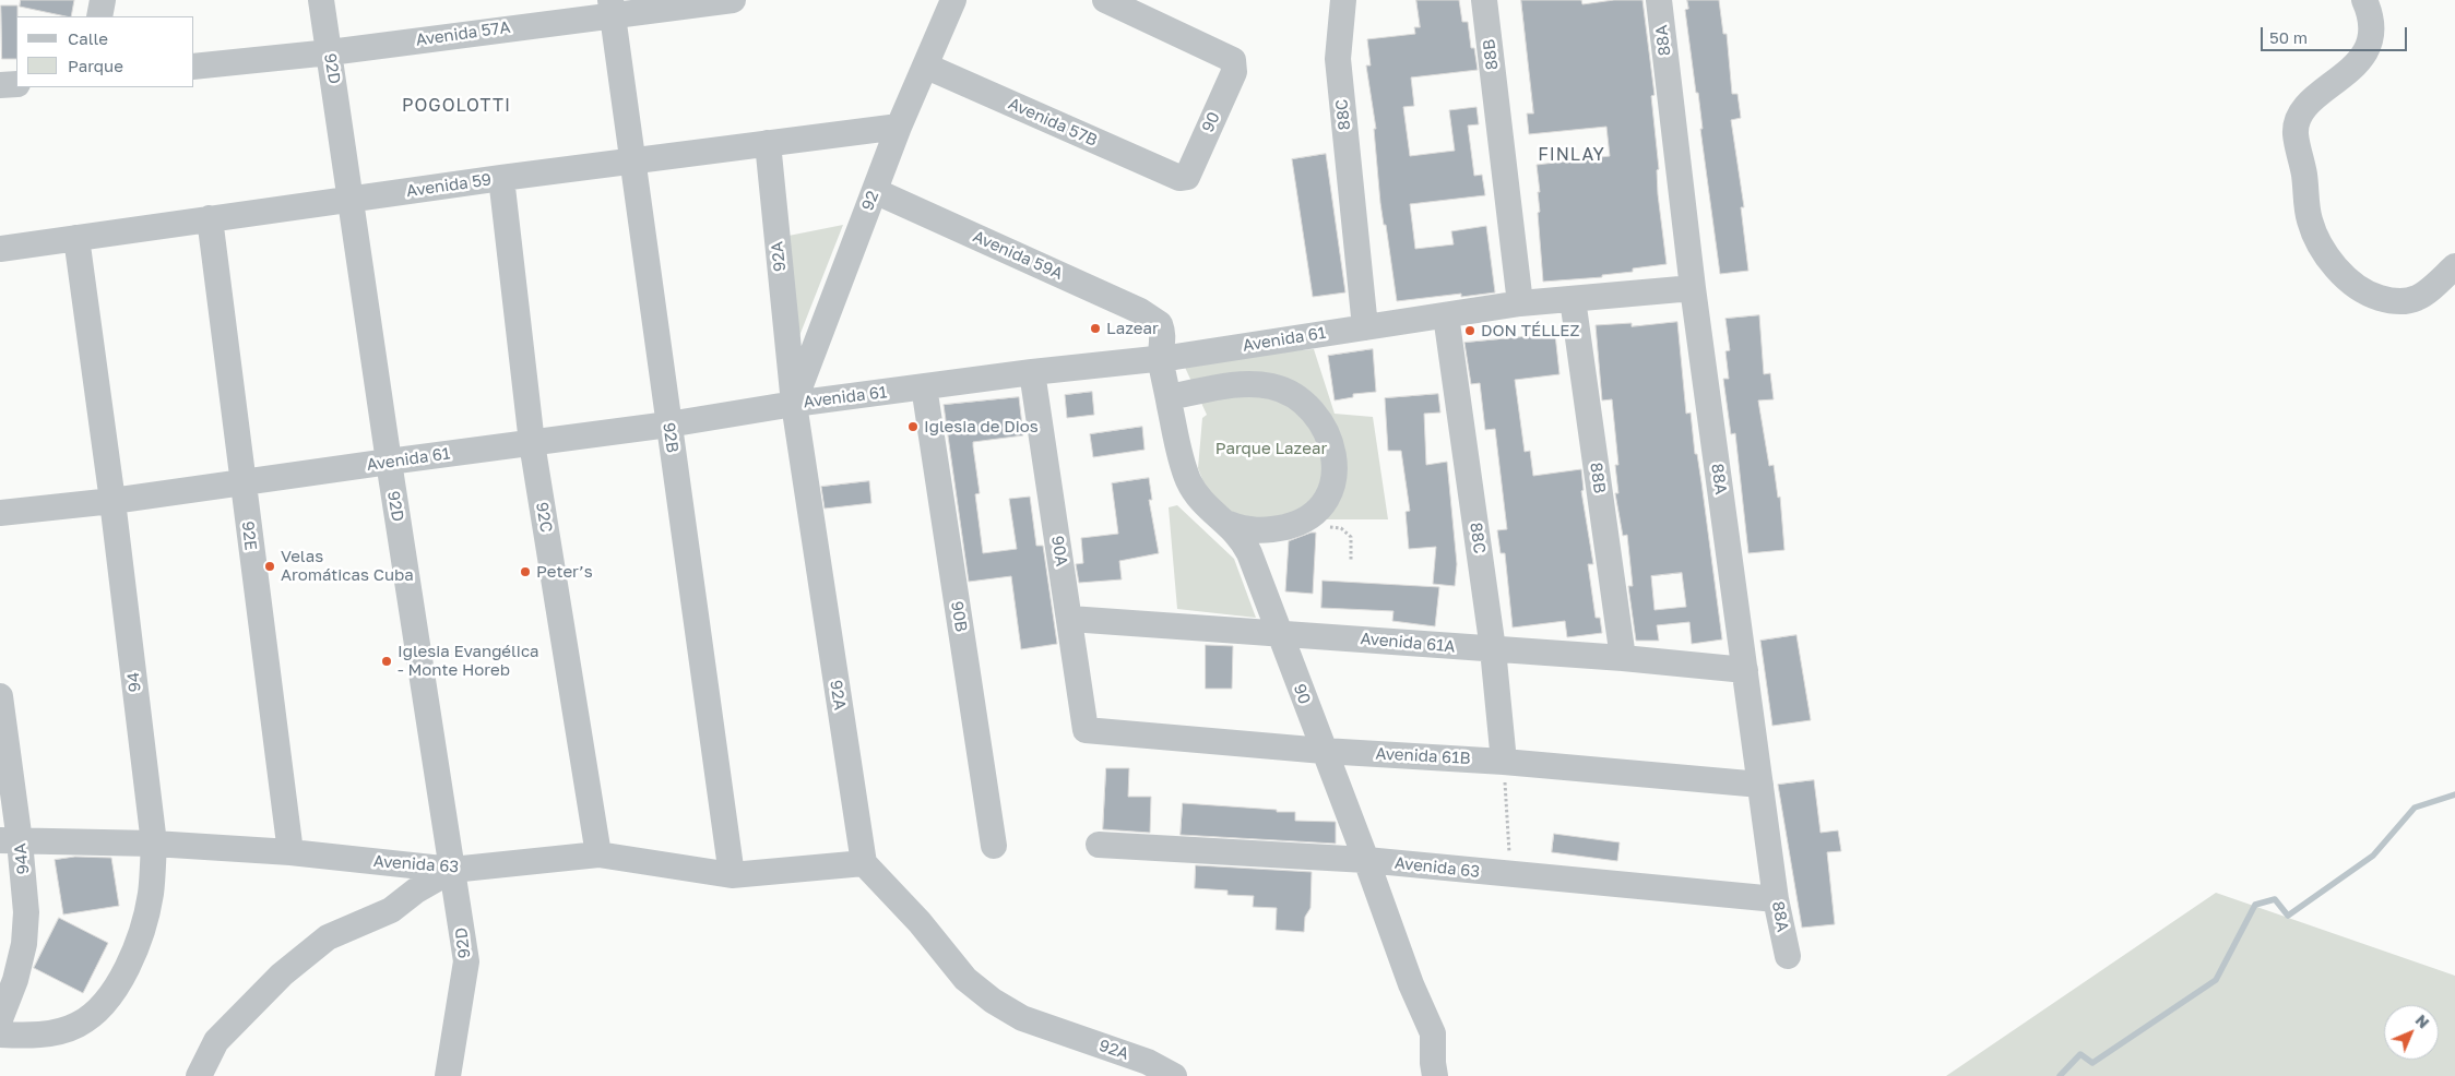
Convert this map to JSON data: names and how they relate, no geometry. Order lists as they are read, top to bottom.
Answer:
{
  "streets": {
    "street": [
      "Avenida 57A",
      "88A",
      "88B",
      "92D",
      "88C",
      "Avenida 57B",
      "90",
      "Avenida 59",
      "92",
      "Avenida 59A",
      "92A",
      "Avenida 61",
      "92B",
      "92C",
      "92E",
      "90A",
      "90B",
      "Avenida 61A",
      "94",
      "Avenida 61B",
      "94A",
      "Avenida 63"
    ]
  },
  "crossings": [
    ["Avenida 57A", "92D"],
    ["Avenida 57A", "92B"],
    ["88A", "Avenida 61"],
    ["88A", "Avenida 61A"],
    ["88A", "Avenida 61B"],
    ["88A", "Avenida 63"],
    ["88B", "Avenida 61"],
    ["88B", "Avenida 61A"],
    ["92D", "Avenida 59"],
    ["92D", "Avenida 61"],
    ["92D", "Avenida 63"],
    ["88C", "Avenida 61"],
    ["88C", "Avenida 61A"],
    ["88C", "Avenida 61B"],
    ["Avenida 57B", "90"],
    ["Avenida 57B", "92"],
    ["90", "Avenida 59A"],
    ["90", "Avenida 61"],
    ["90", "Avenida 61A"],
    ["90", "Avenida 61B"],
    ["90", "Avenida 63"],
    ["Avenida 59", "92"],
    ["Avenida 59", "92A"],
    ["Avenida 59", "92B"],
    ["Avenida 59", "92C"],
    ["Avenida 59", "92E"],
    ["Avenida 59", "94"],
    ["92", "Avenida 59A"],
    ["92", "92A"],
    ["92", "Avenida 61"],
    ["92A", "Avenida 61"],
    ["92A", "Avenida 63"],
    ["Avenida 61", "92B"],
    ["Avenida 61", "92C"],
    ["Avenida 61", "92E"],
    ["Avenida 61", "90A"],
    ["Avenida 61", "90B"],
    ["Avenida 61", "94"],
    ["92B", "Avenida 63"],
    ["92C", "Avenida 63"],
    ["92E", "Avenida 63"],
    ["90A", "Avenida 61A"],
    ["90A", "Avenida 61B"],
    ["94", "Avenida 63"],
    ["94A", "Avenida 63"]
  ],
  "districts": ["POGOLOTTI", "FINLAY"],
  "parks": ["Parque Lazear"],
  "places": [
    "Lazear",
    "DON TÉLLEZ",
    "Iglesia de Dios",
    "Velas Aromáticas Cuba",
    "Peter’s",
    "Iglesia Evangélica - Monte Horeb"
  ],
  "legend": ["Calle", "Parque"],
  "scale_bar": "50 m",
  "north": "top right"
}
